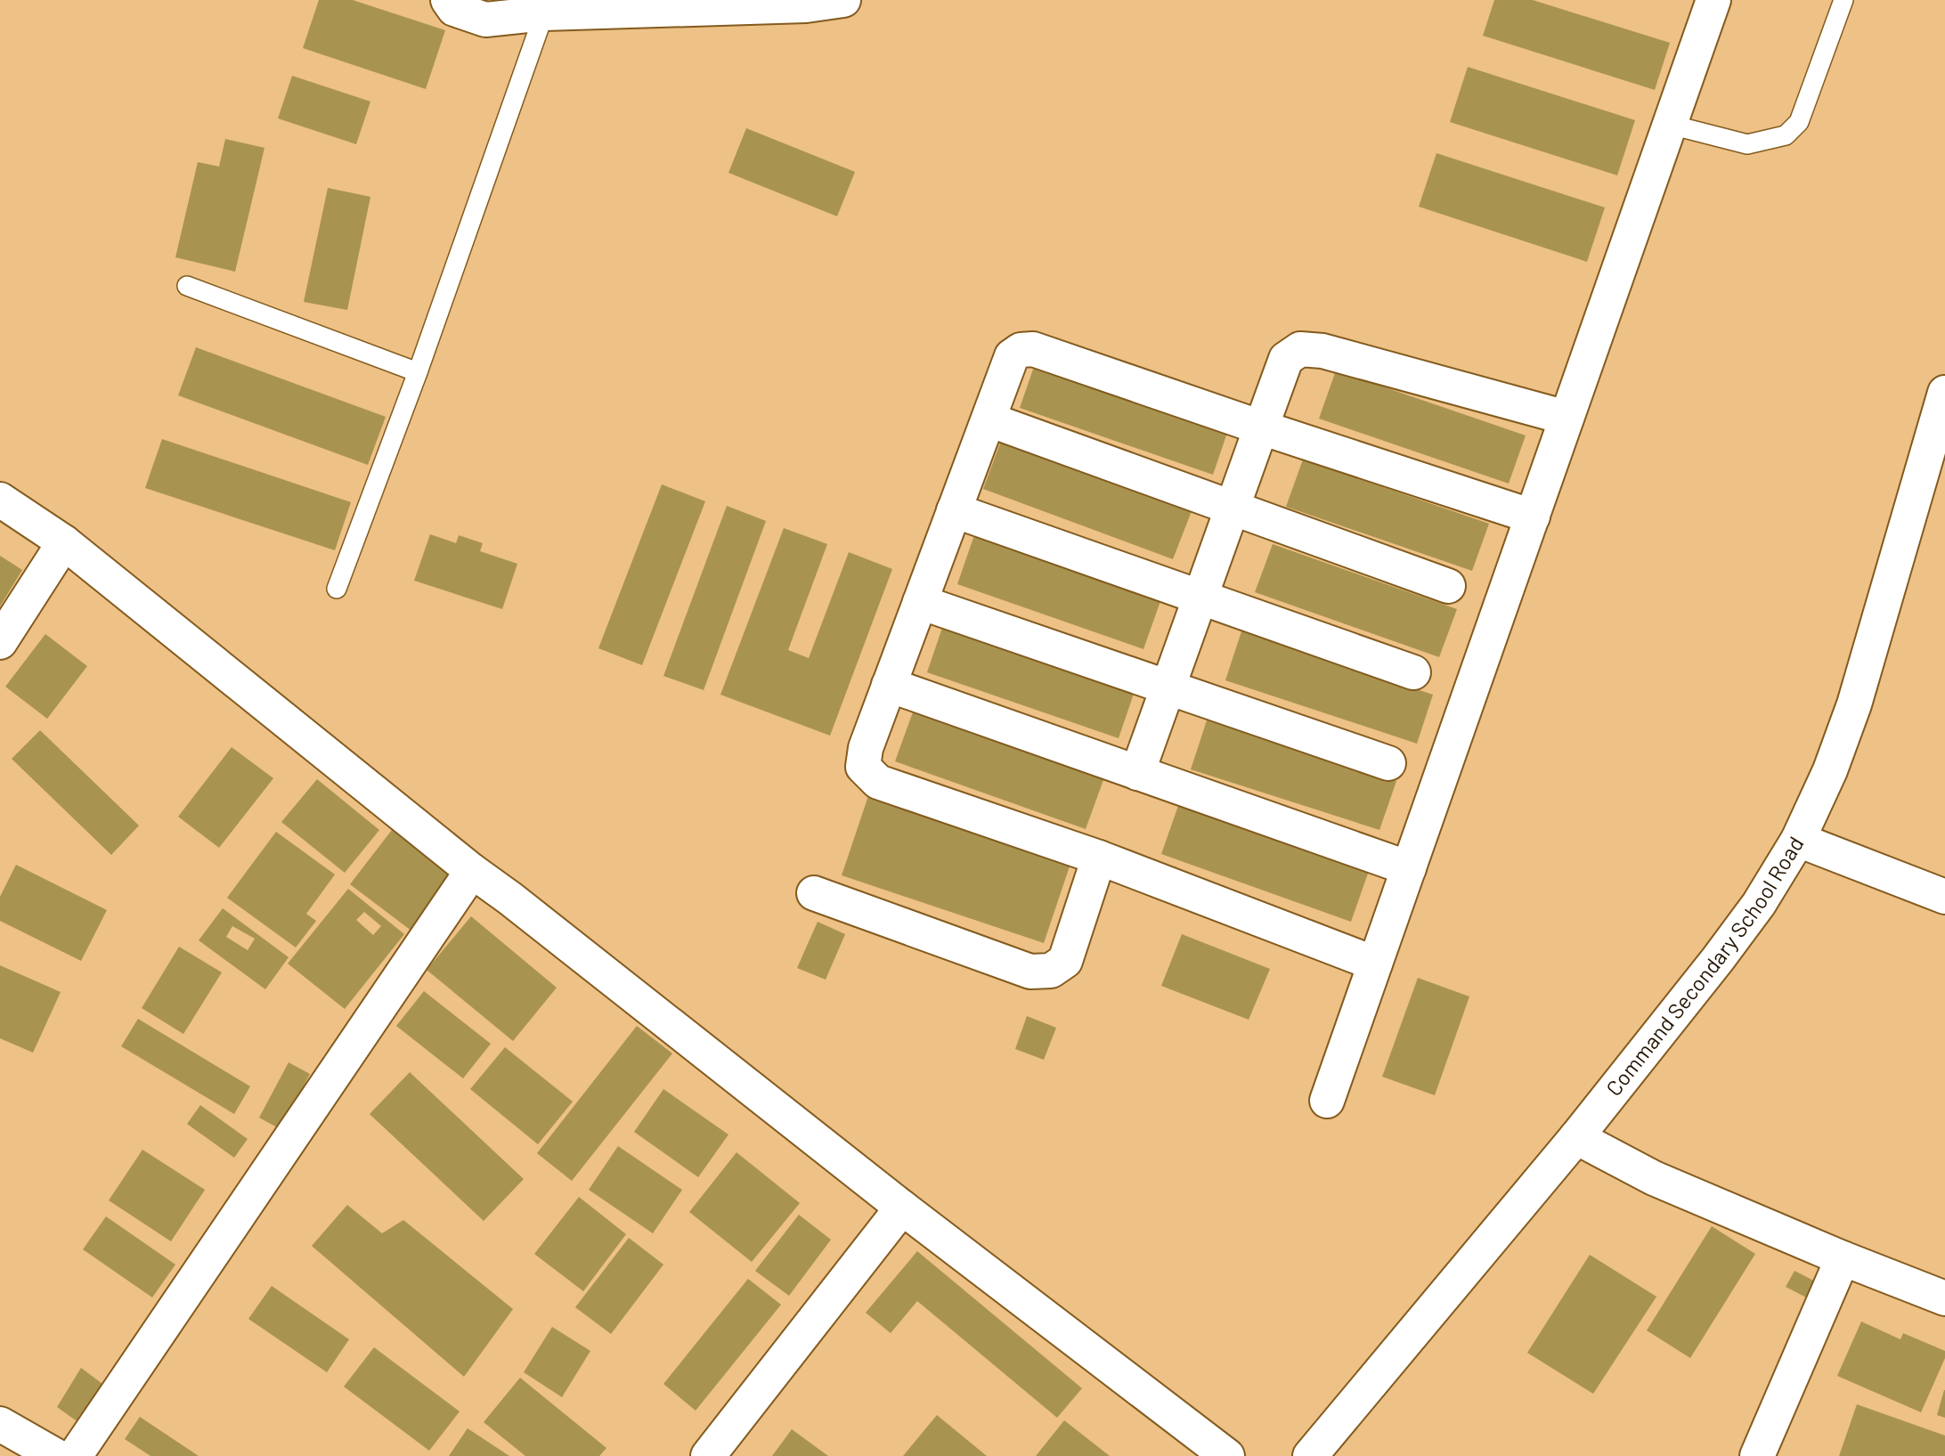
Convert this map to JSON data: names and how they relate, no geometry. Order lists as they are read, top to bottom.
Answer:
{
  "streets": {
    "street": ["Command Secondary School Road"]
  }
}
